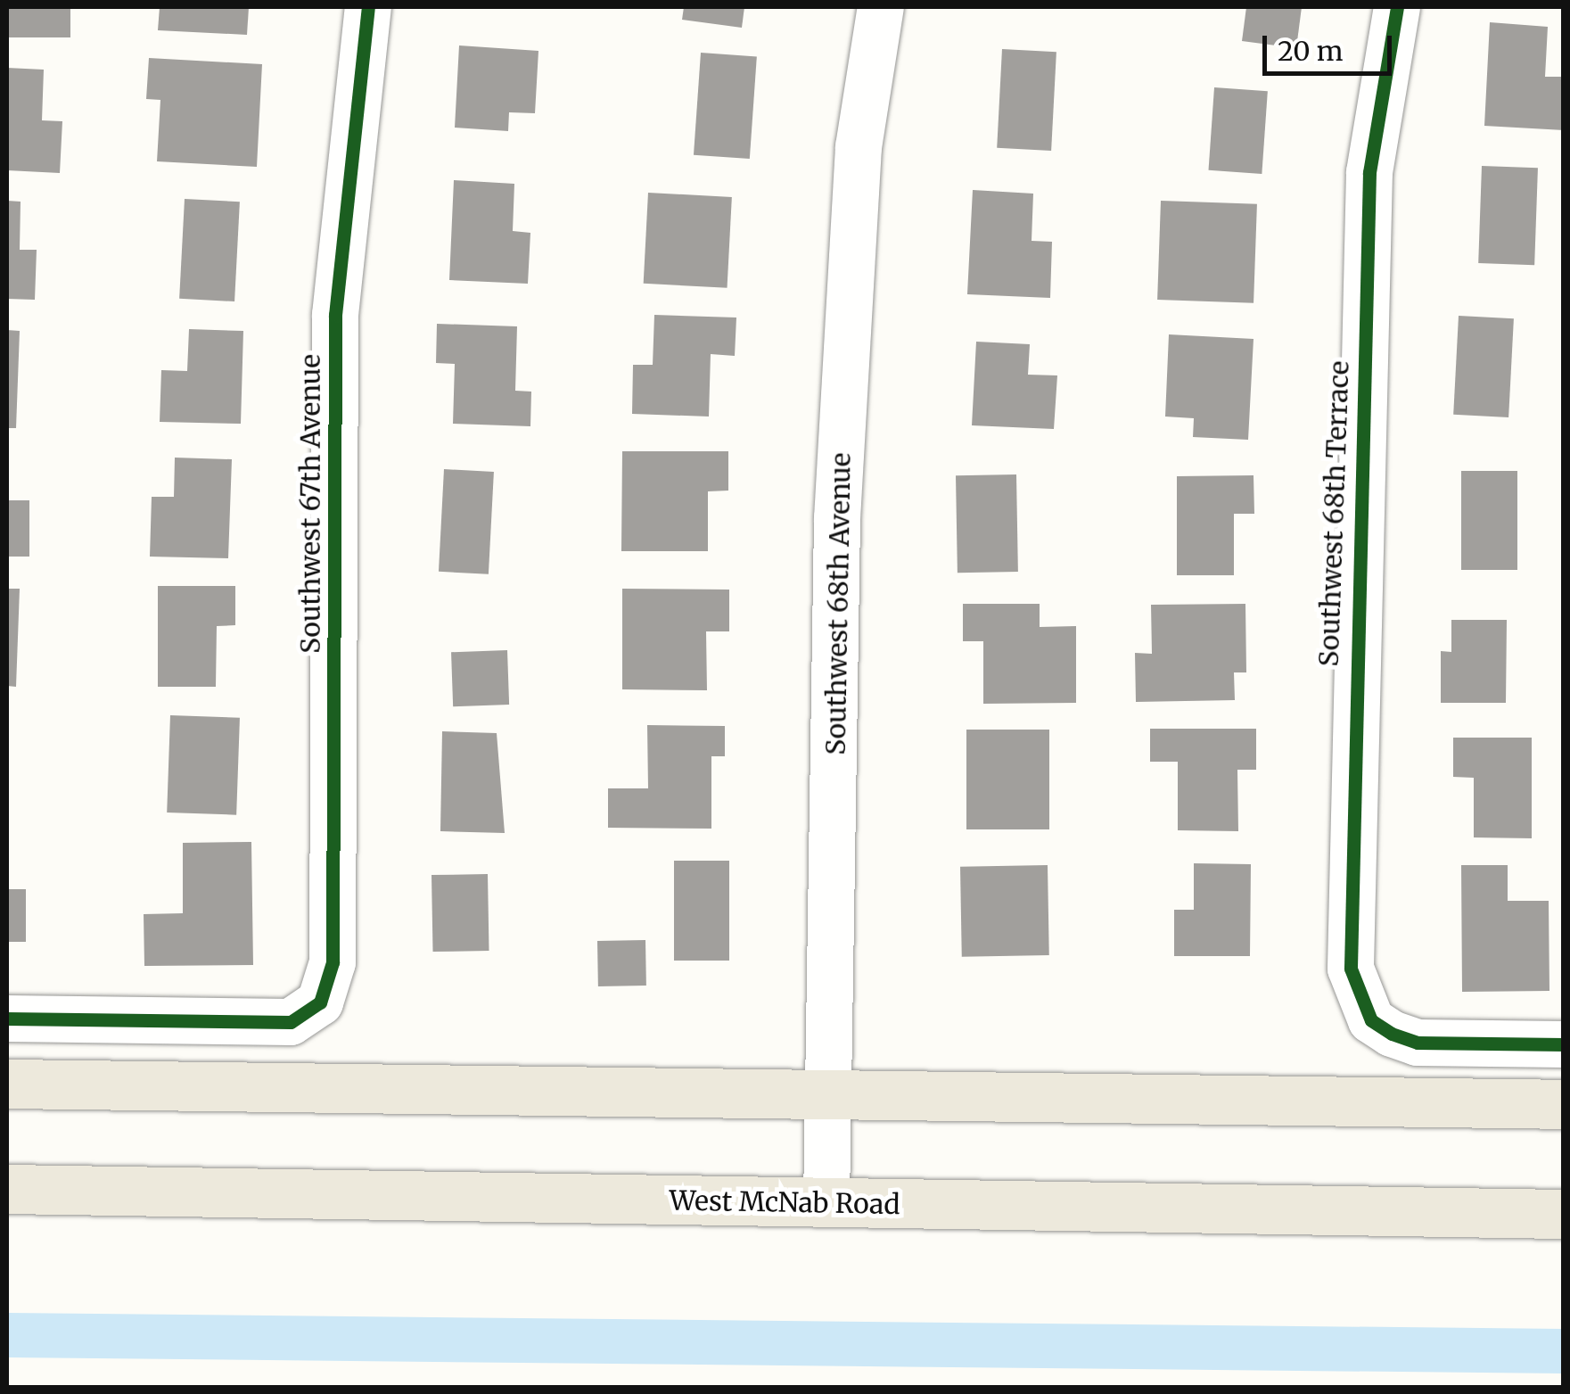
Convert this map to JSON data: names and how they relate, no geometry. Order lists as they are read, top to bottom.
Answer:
{
  "streets": {
    "main road": ["West McNab Road"],
    "street": ["Southwest 67th Avenue", "Southwest 68th Terrace", "Southwest 68th Avenue"]
  },
  "crossings": [
    ["Southwest 68th Avenue", "West McNab Road"]
  ],
  "scale_bar": "20 m"
}
